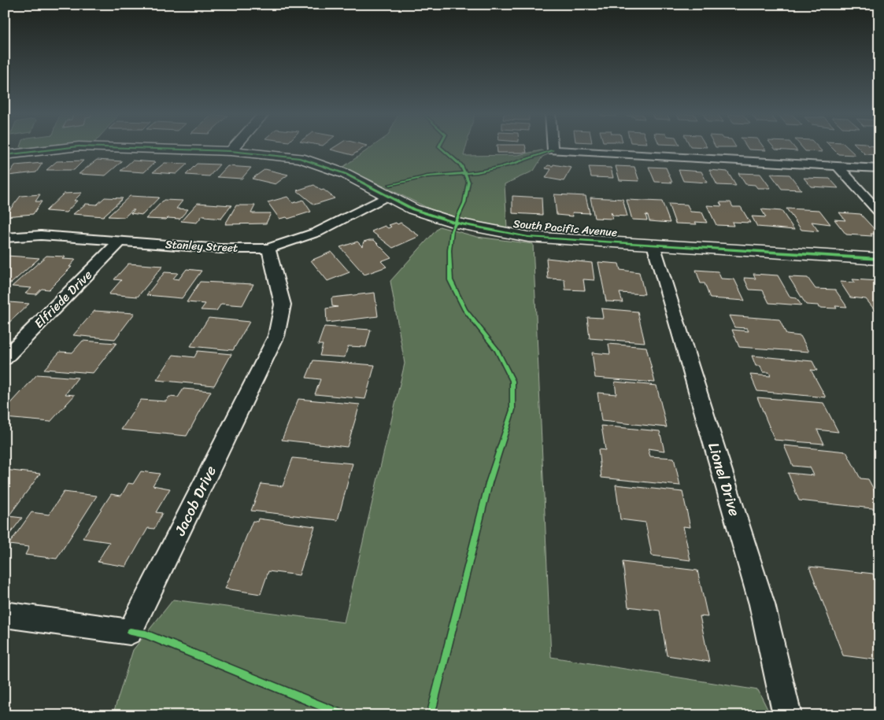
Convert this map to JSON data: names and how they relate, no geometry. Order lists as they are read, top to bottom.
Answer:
{
  "streets": {
    "street": [
      "South Pacific Avenue",
      "Stanley Street",
      "Elfriede Drive",
      "Lionel Drive",
      "Jacob Drive"
    ]
  },
  "crossings": [
    ["South Pacific Avenue", "Stanley Street"],
    ["South Pacific Avenue", "Lionel Drive"],
    ["Stanley Street", "Elfriede Drive"],
    ["Stanley Street", "Jacob Drive"]
  ]
}
